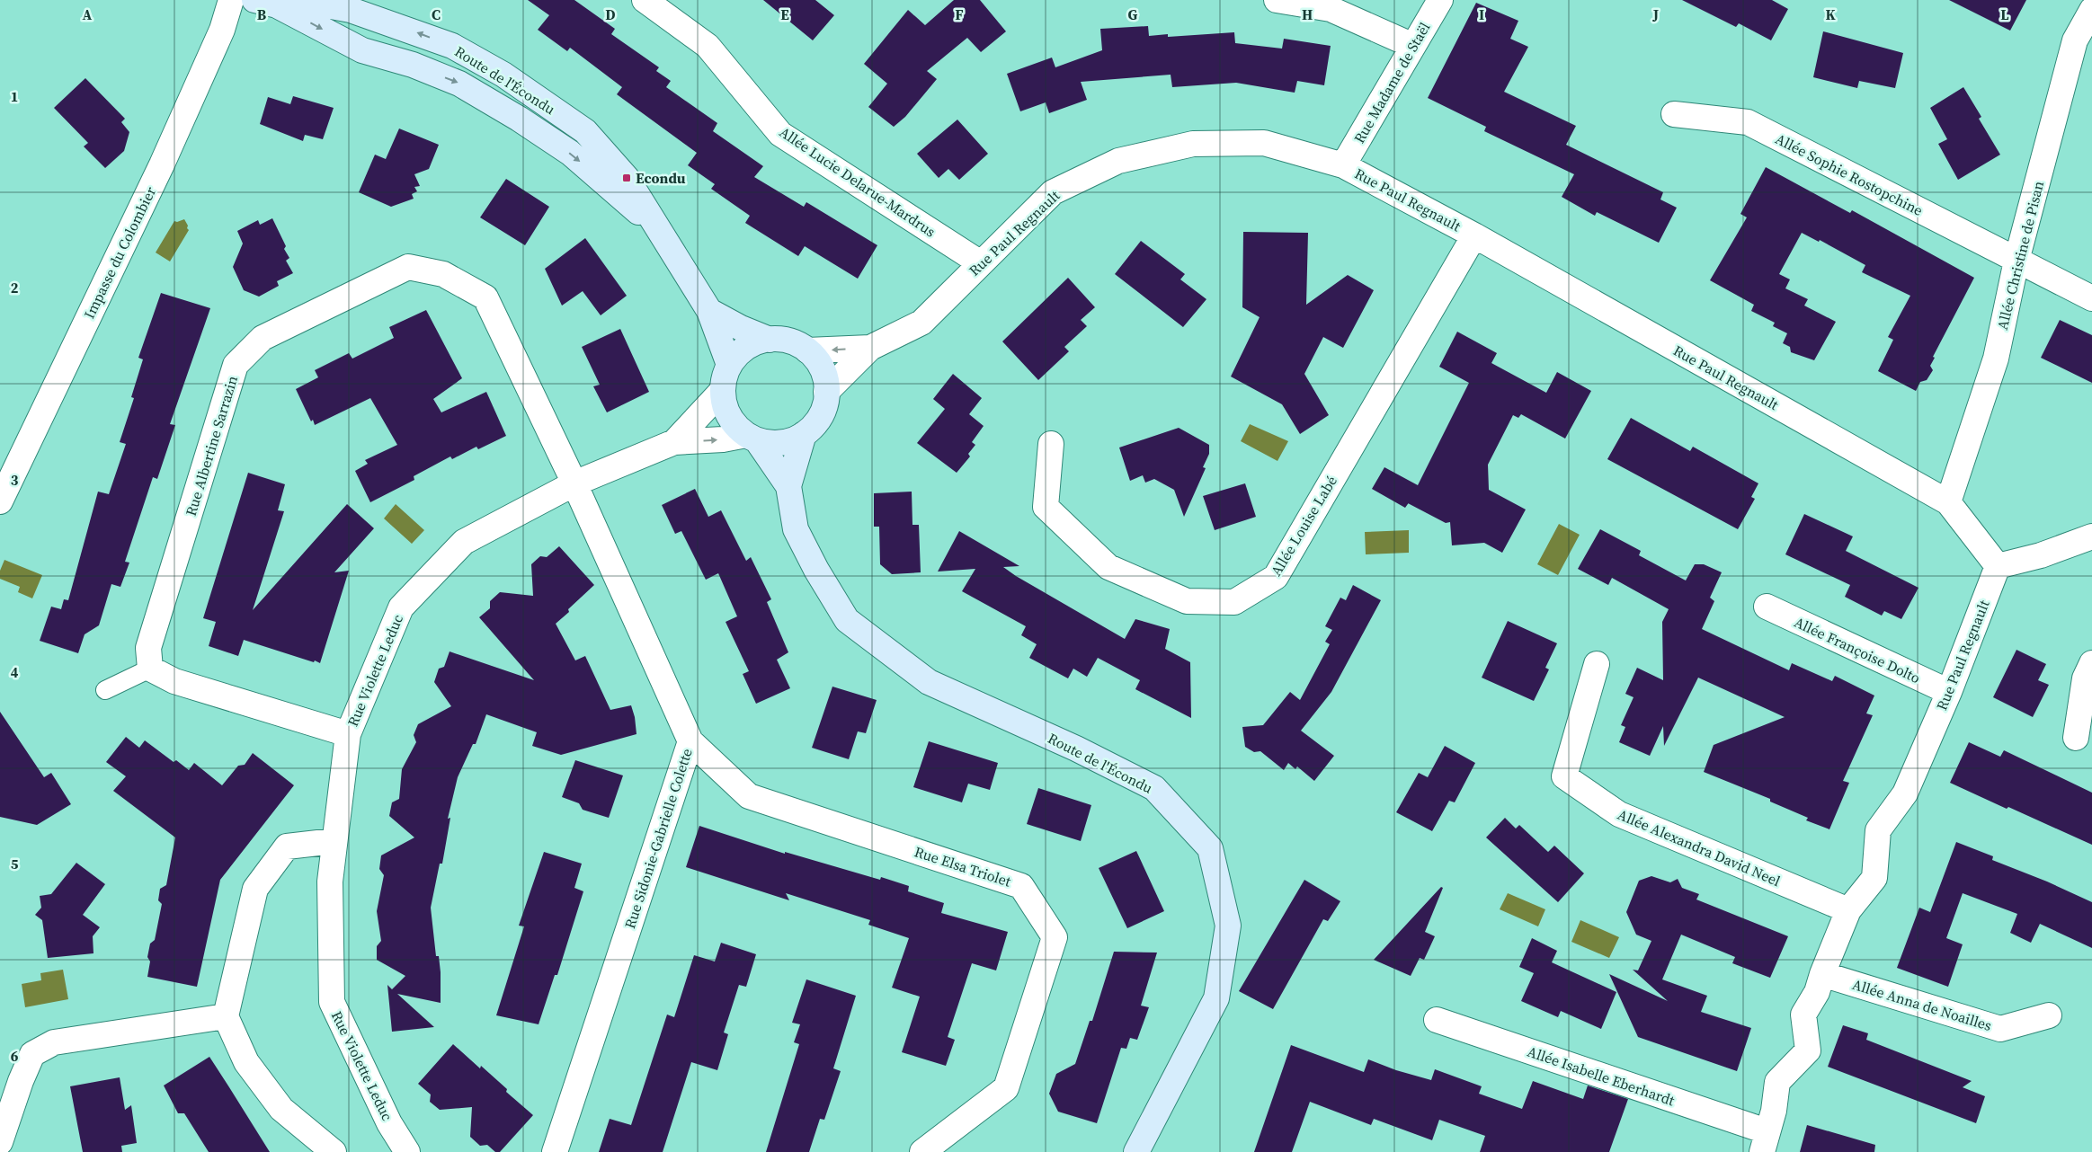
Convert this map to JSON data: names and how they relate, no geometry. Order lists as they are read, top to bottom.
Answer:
{
  "streets": {
    "street": [
      "Route de l'Écondu",
      "Rue Madame de Staël",
      "Allée Sophie Rostopchine",
      "Allée Lucie Delarue-Mardrus",
      "Rue Paul Regnault",
      "Impasse du Colombier",
      "Allée Christine de Pisan",
      "Rue Albertine Sarrazin",
      "Allée Louise Labé",
      "Allée Françoise Dolto",
      "Rue Violette Leduc",
      "Rue Sidonie-Gabrielle Colette",
      "Allée Alexandra David Neel",
      "Rue Elsa Triolet",
      "Allée Anna de Noailles",
      "Allée Isabelle Eberhardt"
    ]
  },
  "crossings": [
    ["Route de l'Écondu", "Rue Paul Regnault"],
    ["Rue Madame de Staël", "Rue Paul Regnault"],
    ["Allée Sophie Rostopchine", "Allée Christine de Pisan"],
    ["Allée Lucie Delarue-Mardrus", "Rue Paul Regnault"],
    ["Rue Paul Regnault", "Allée Christine de Pisan"],
    ["Rue Paul Regnault", "Allée Louise Labé"],
    ["Rue Paul Regnault", "Allée Françoise Dolto"],
    ["Rue Paul Regnault", "Allée Alexandra David Neel"],
    ["Rue Paul Regnault", "Allée Anna de Noailles"],
    ["Rue Paul Regnault", "Allée Isabelle Eberhardt"],
    ["Rue Albertine Sarrazin", "Rue Violette Leduc"],
    ["Rue Albertine Sarrazin", "Rue Sidonie-Gabrielle Colette"],
    ["Rue Violette Leduc", "Rue Sidonie-Gabrielle Colette"],
    ["Rue Sidonie-Gabrielle Colette", "Rue Elsa Triolet"]
  ],
  "places": {
    "transit": ["Econdu"]
  },
  "grid": {
    "columns": [
      "A",
      "B",
      "C",
      "D",
      "E",
      "F",
      "G",
      "H",
      "I",
      "J",
      "K",
      "L"
    ],
    "rows": [
      "1",
      "2",
      "3",
      "4",
      "5",
      "6"
    ]
  }
}
